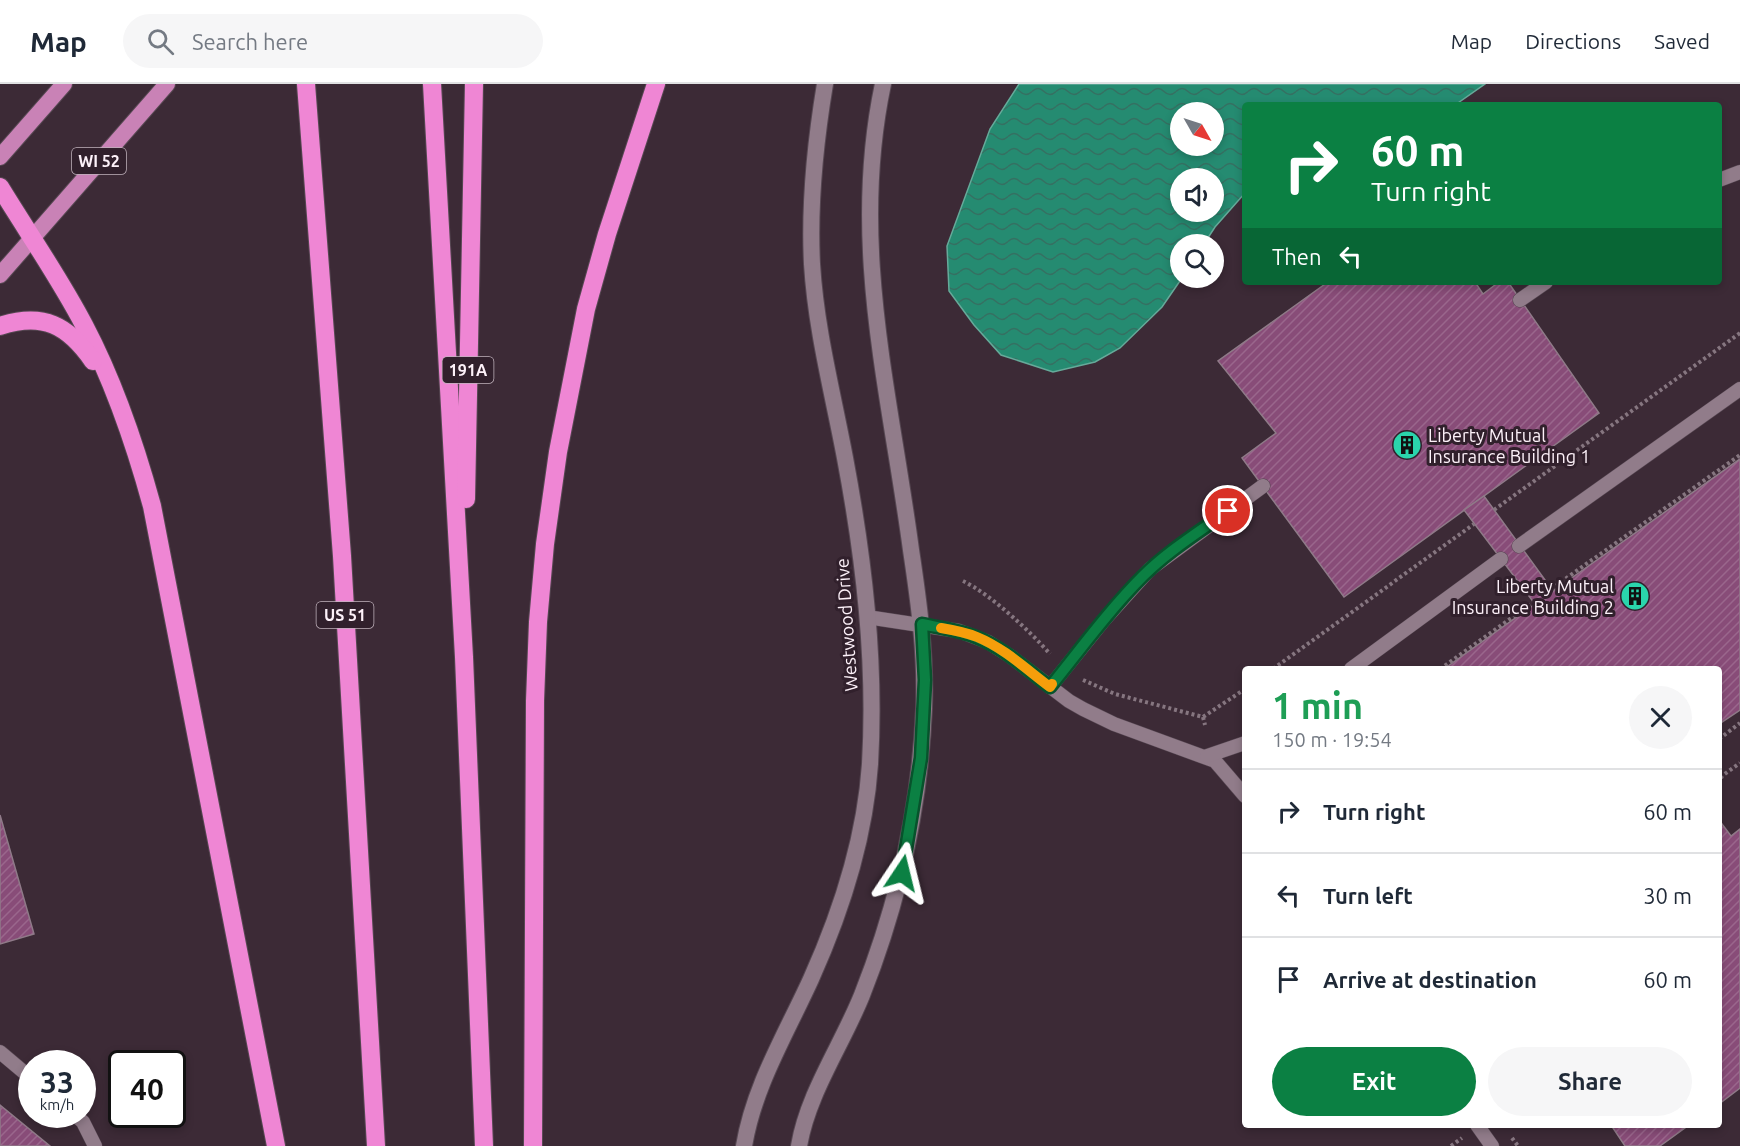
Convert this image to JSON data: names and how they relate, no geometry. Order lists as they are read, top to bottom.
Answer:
{
  "streets": {
    "highway": ["191A", "US 51"],
    "main road": ["WI 52"],
    "street": ["Westwood Drive"]
  },
  "places": {
    "building": ["Liberty Mutual Insurance Building 1", "Liberty Mutual Insurance Building 2"]
  },
  "north": "bottom right",
  "page": {
    "header": "Map",
    "search": "Search here",
    "nav": ["Map", "Directions", "Saved"],
    "turn": ["60 m", "Turn right"],
    "then": "Then",
    "heading": ["1 min", "150 m · 19:54"],
    "list": [
      {
        "name": "Turn right",
        "value": "60 m"
      },
      {
        "name": "Turn left",
        "value": "30 m"
      },
      {
        "name": "Arrive at destination",
        "value": "60 m"
      }
    ],
    "buttons": ["Exit", "Share"],
    "speed": "33 km/h",
    "limit": "40"
  }
}
